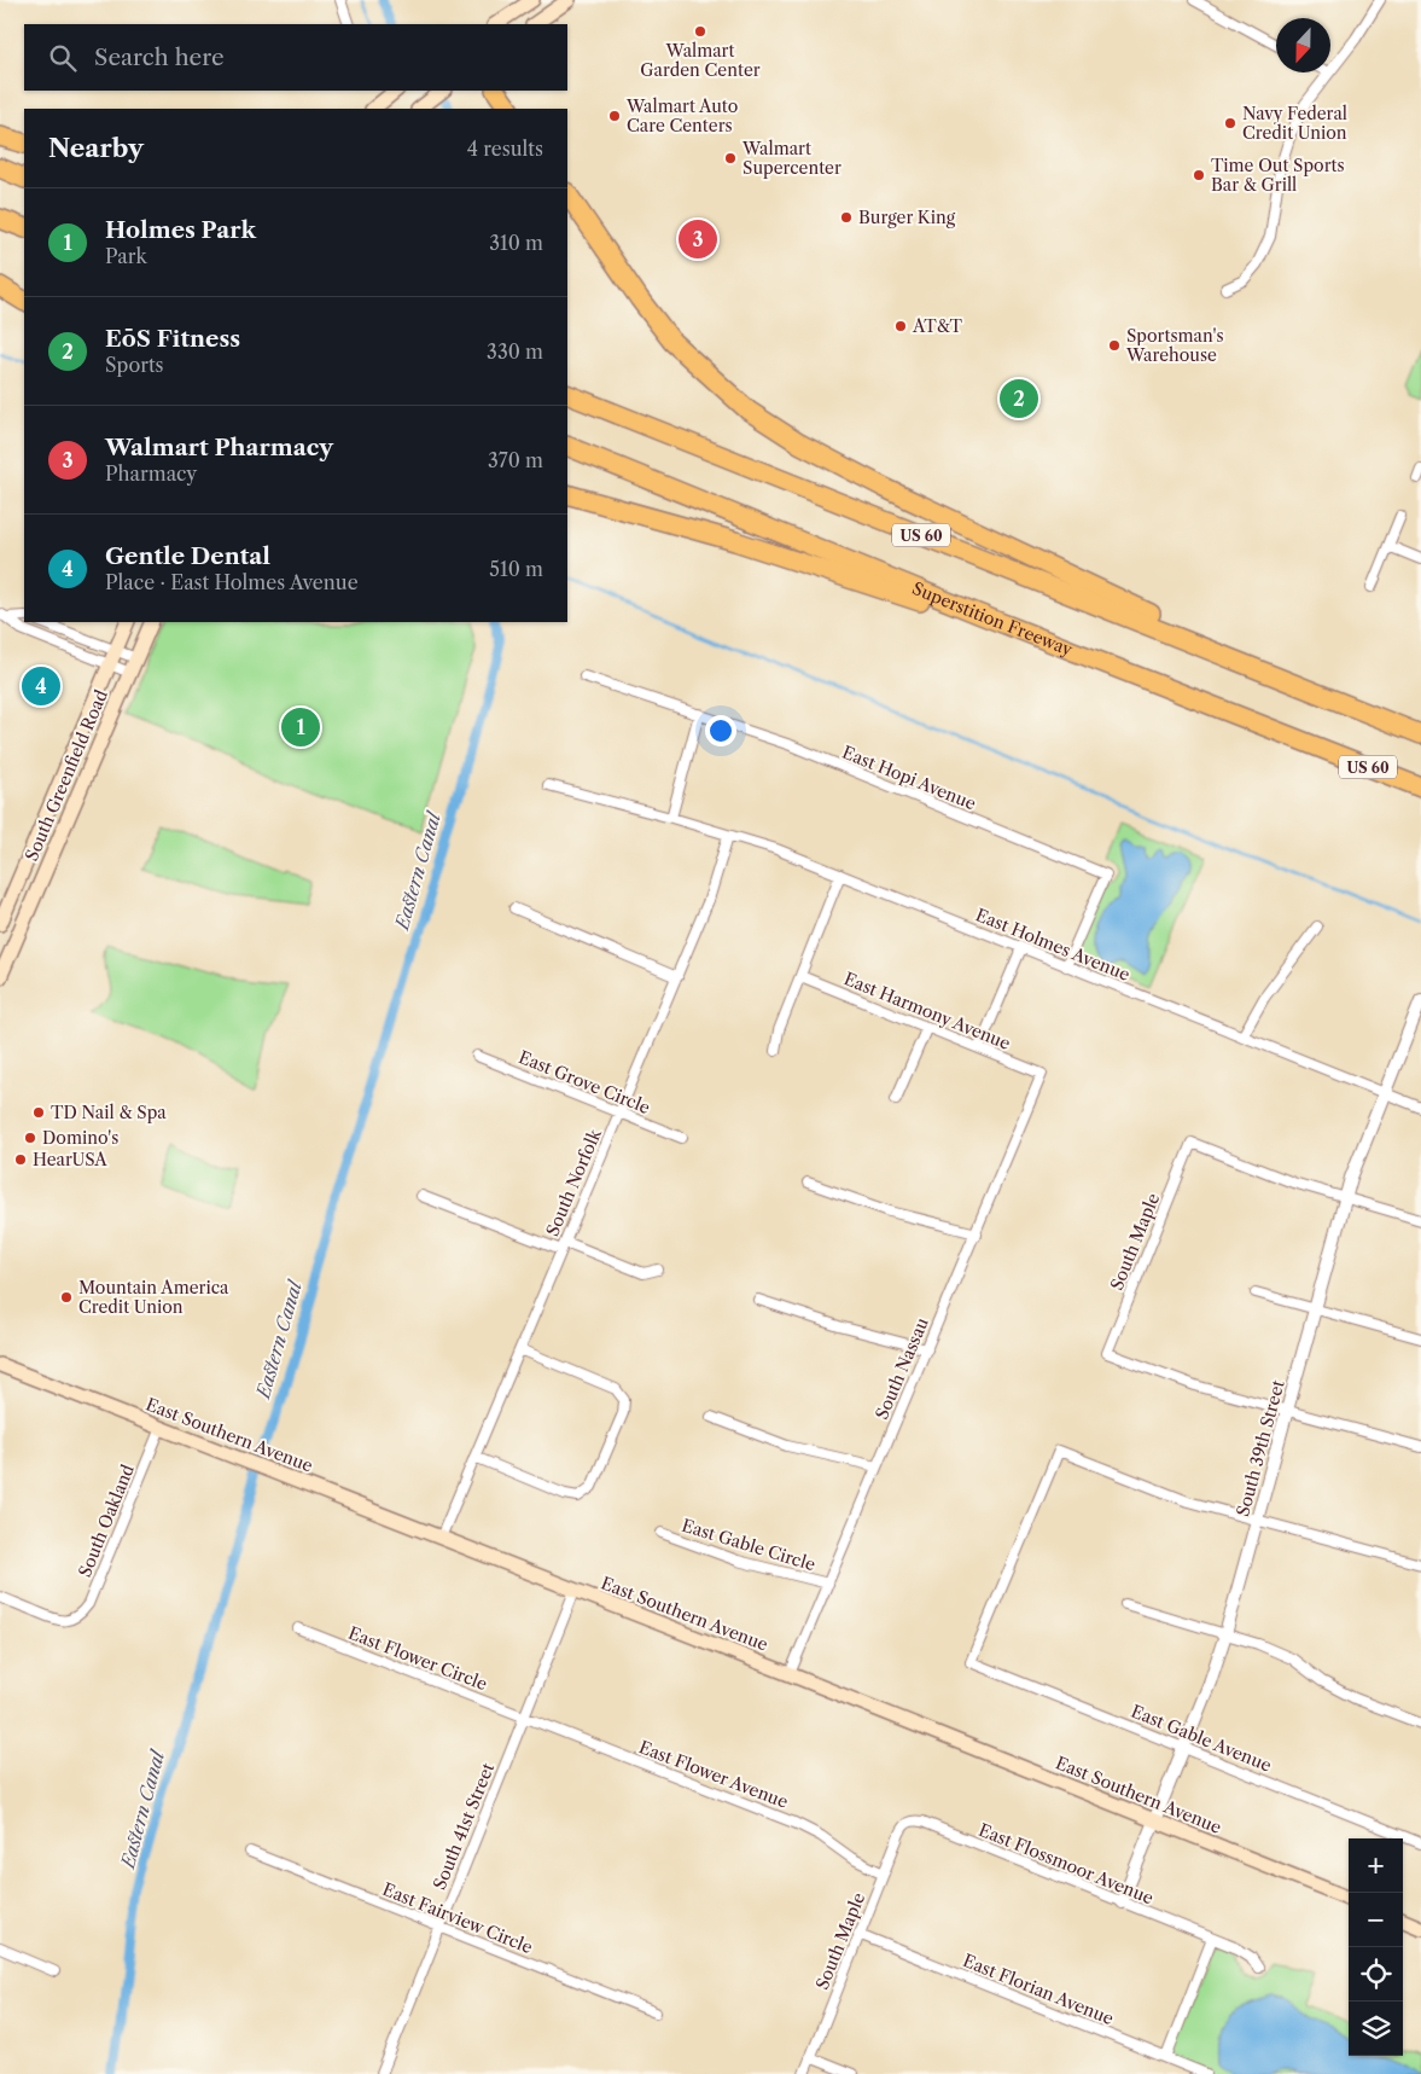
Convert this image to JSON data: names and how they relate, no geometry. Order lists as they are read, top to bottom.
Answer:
{
  "streets": {
    "highway": ["US 60", "Superstition Freeway"],
    "main road": ["South Greenfield Road", "East Southern Avenue"],
    "street": [
      "East Hopi Avenue",
      "East Holmes Avenue",
      "East Harmony Avenue",
      "East Grove Circle",
      "South Norfolk",
      "South Maple",
      "South Nassau",
      "South 39th Street",
      "South Oakland",
      "East Gable Circle",
      "East Flower Circle",
      "East Gable Avenue",
      "East Flower Avenue",
      "South 41st Street",
      "East Flossmoor Avenue",
      "East Fairview Circle",
      "East Florian Avenue"
    ]
  },
  "crossings": [
    ["East Hopi Avenue", "East Holmes Avenue"],
    ["East Holmes Avenue", "South Norfolk"],
    ["East Holmes Avenue", "South 39th Street"],
    ["East Harmony Avenue", "South Nassau"],
    ["East Grove Circle", "South Norfolk"],
    ["South Norfolk", "East Southern Avenue"],
    ["South Maple", "South 39th Street"],
    ["South Maple", "East Flower Avenue"],
    ["South Maple", "East Flossmoor Avenue"],
    ["South Maple", "East Florian Avenue"],
    ["South Nassau", "East Southern Avenue"],
    ["South Nassau", "East Gable Circle"],
    ["East Southern Avenue", "South 39th Street"],
    ["East Southern Avenue", "South Oakland"],
    ["East Southern Avenue", "South 41st Street"],
    ["South 39th Street", "East Gable Avenue"],
    ["South 39th Street", "East Flossmoor Avenue"],
    ["East Flower Circle", "East Flower Avenue"],
    ["East Flower Circle", "South 41st Street"],
    ["East Flower Avenue", "South 41st Street"],
    ["South 41st Street", "East Fairview Circle"]
  ],
  "water": ["Eastern Canal"],
  "places": [
    "Walmart Garden Center",
    "Walmart Auto Care Centers",
    "Navy Federal Credit Union",
    "Walmart Supercenter",
    "Time Out Sports Bar & Grill",
    "Burger King",
    "AT&T",
    "Sportsman's Warehouse",
    "TD Nail & Spa",
    "Domino's",
    "HearUSA",
    "Mountain America Credit Union"
  ],
  "north": "bottom",
  "page": {
    "search": "Search here",
    "heading": ["Nearby", "4 results"],
    "list": [
      {
        "mark": "1",
        "name": "Holmes Park",
        "note": "Park",
        "value": "310 m"
      },
      {
        "mark": "2",
        "name": "EōS Fitness",
        "note": "Sports",
        "value": "330 m"
      },
      {
        "mark": "3",
        "name": "Walmart Pharmacy",
        "note": "Pharmacy",
        "value": "370 m"
      },
      {
        "mark": "4",
        "name": "Gentle Dental",
        "note": "Place · East Holmes Avenue",
        "value": "510 m"
      }
    ],
    "pins": [
      "3",
      "2",
      "4",
      "1"
    ],
    "map_buttons": ["+", "−"]
  }
}
